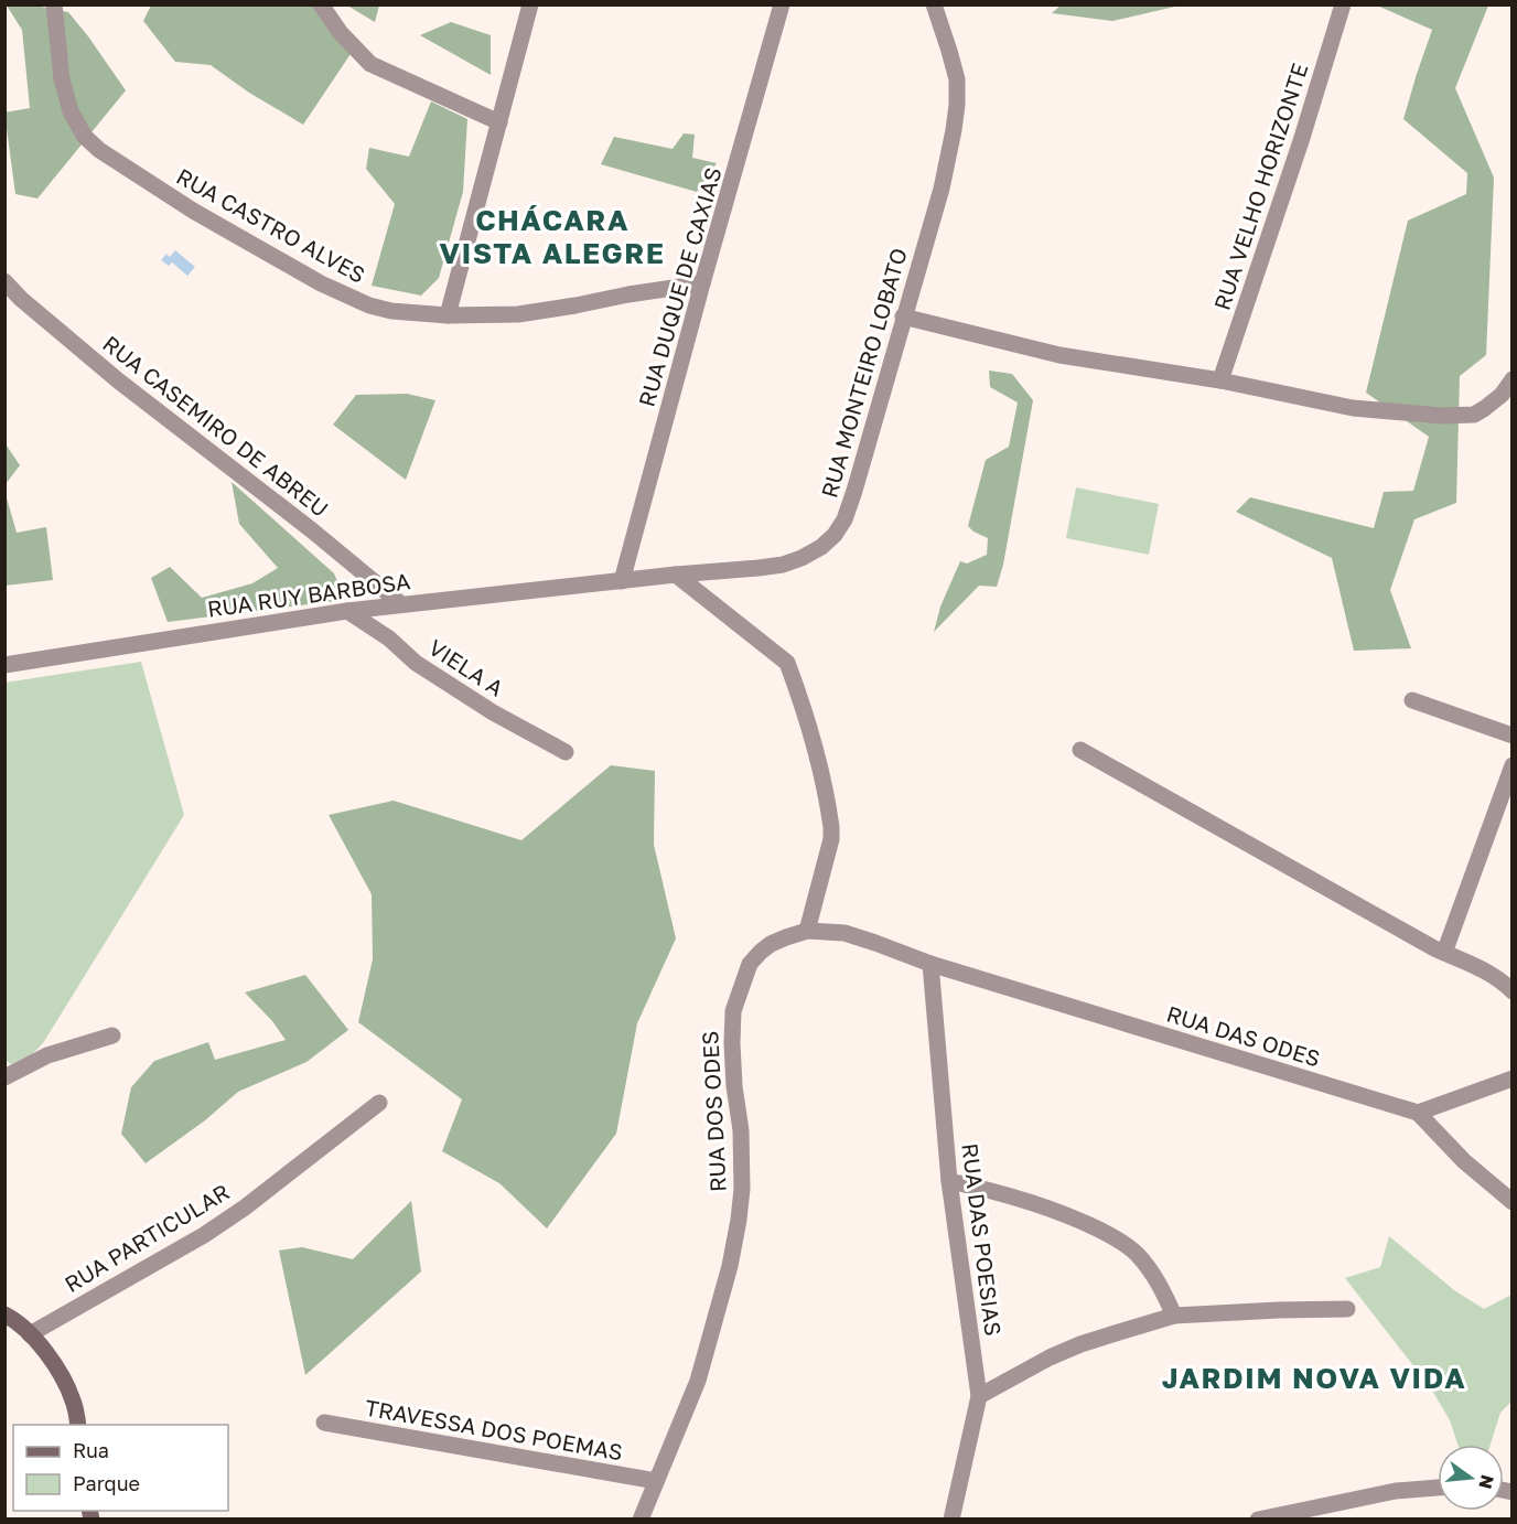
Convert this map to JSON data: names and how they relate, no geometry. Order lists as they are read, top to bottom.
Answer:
{
  "streets": {
    "street": [
      "RUA VELHO HORIZONTE",
      "RUA CASTRO ALVES",
      "RUA DUQUE DE CAXIAS",
      "RUA MONTEIRO LOBATO",
      "RUA CASEMIRO DE ABREU",
      "RUA RUY BARBOSA",
      "VIELA A",
      "RUA DAS ODES",
      "RUA DOS ODES",
      "RUA PARTICULAR",
      "RUA DAS POESIAS",
      "TRAVESSA DOS POEMAS"
    ]
  },
  "crossings": [
    ["RUA CASTRO ALVES", "RUA DUQUE DE CAXIAS"],
    ["RUA DUQUE DE CAXIAS", "RUA MONTEIRO LOBATO"],
    ["RUA DUQUE DE CAXIAS", "RUA RUY BARBOSA"],
    ["RUA MONTEIRO LOBATO", "RUA RUY BARBOSA"],
    ["RUA CASEMIRO DE ABREU", "RUA RUY BARBOSA"],
    ["RUA RUY BARBOSA", "VIELA A"],
    ["RUA DAS ODES", "RUA DOS ODES"],
    ["RUA DAS ODES", "RUA DAS POESIAS"],
    ["RUA DOS ODES", "RUA DAS POESIAS"],
    ["RUA DOS ODES", "TRAVESSA DOS POEMAS"]
  ],
  "districts": ["CHÁCARA VISTA ALEGRE", "JARDIM NOVA VIDA"],
  "legend": ["Rua", "Parque"],
  "north": "right"
}
